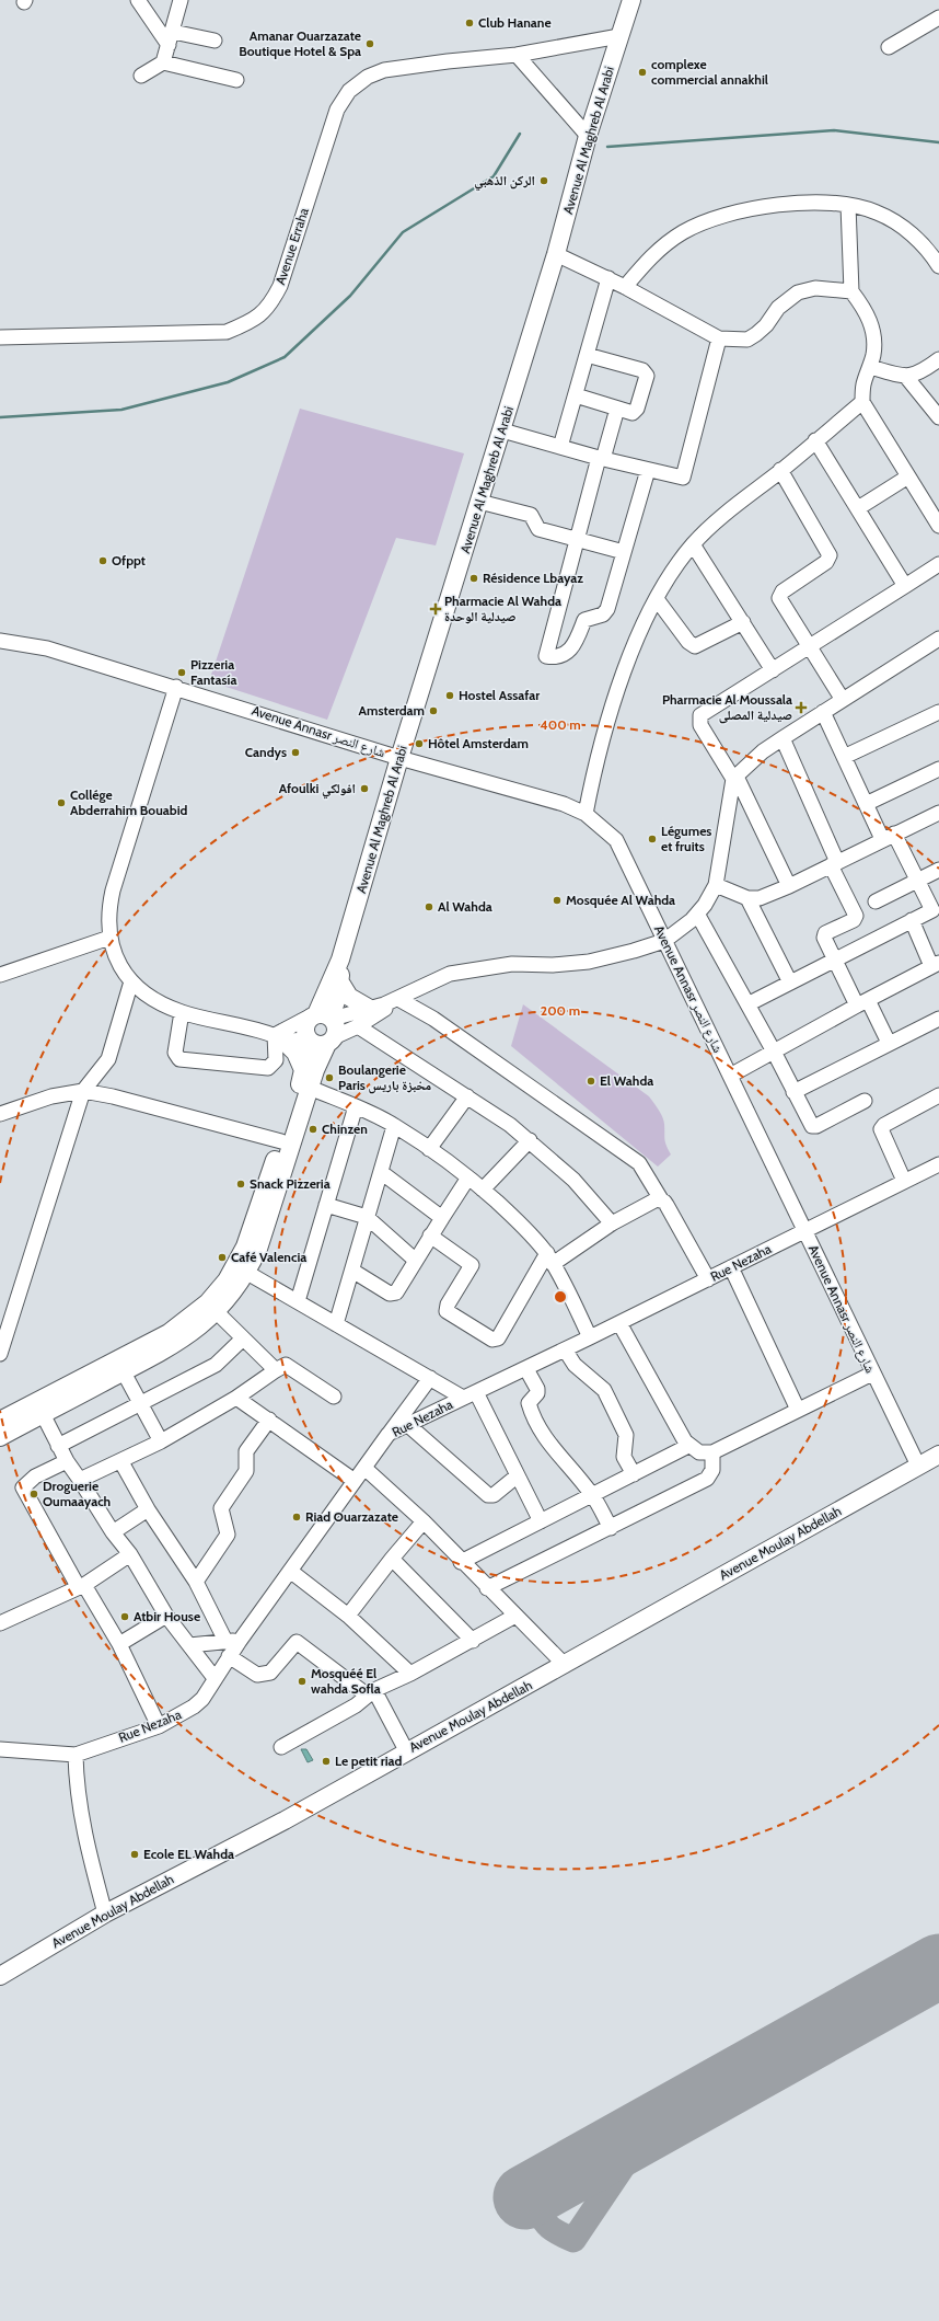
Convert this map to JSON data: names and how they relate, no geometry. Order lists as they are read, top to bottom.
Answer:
{
  "streets": {
    "main road": ["Avenue Al Maghreb Al Arabi", "Avenue Moulay Abdellah"],
    "street": ["Avenue Erraha", "Avenue Annasr شارع النصر", "Rue Nezaha"]
  },
  "crossings": [
    ["Avenue Al Maghreb Al Arabi", "Avenue Erraha"],
    ["Avenue Al Maghreb Al Arabi", "Avenue Annasr شارع النصر"],
    ["Avenue Annasr شارع النصر", "Rue Nezaha"],
    ["Avenue Annasr شارع النصر", "Avenue Moulay Abdellah"]
  ],
  "places": {
    "other": [
      "Club Hanane",
      "Amanar Ouarzazate Boutique Hotel & Spa",
      "complexe commercial annakhil",
      "الركن الذهبي",
      "Ofppt",
      "Résidence Lbayaz",
      "Pizzeria Fantasía",
      "Hostel Assafar",
      "Amsterdam",
      "Hôtel Amsterdam",
      "Candys",
      "Afoulki افولكي",
      "Collége Abderrahim Bouabid",
      "Légumes et fruits",
      "Mosquée Al Wahda",
      "Al Wahda",
      "Boulangerie Paris مخبزة باريس",
      "El Wahda",
      "Chinzen",
      "Snack Pizzeria",
      "Café Valencia",
      "Droguerie Oumaayach",
      "Riad Ouarzazate",
      "Atbir House",
      "Mosquéé El wahda Sofla",
      "Le petit riad",
      "Ecole EL Wahda"
    ],
    "health": ["Pharmacie Al Wahda صيدلية الوحدة", "Pharmacie Al Moussala صيدلية المصلى"]
  },
  "rings": ["400 m", "200 m"]
}
